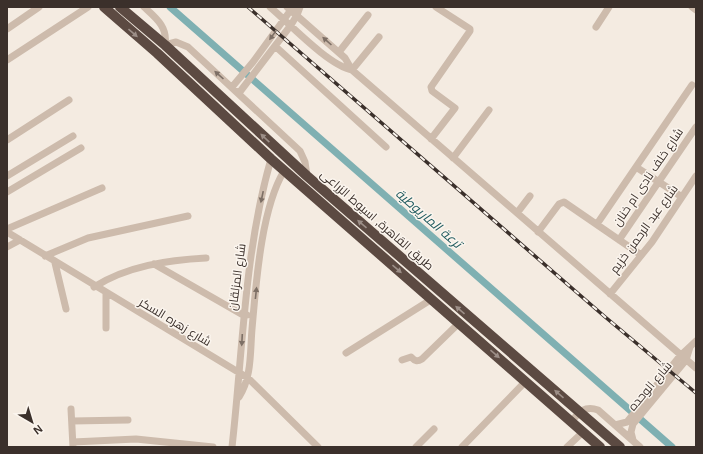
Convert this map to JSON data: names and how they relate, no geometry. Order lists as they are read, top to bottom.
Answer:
{
  "streets": {
    "highway": ["طريق القاهرة, اسيوط الزراعى"],
    "street": [
      "شارع خلف نادى ام خنان",
      "شارع عبد الرحمن خزيم",
      "شارع المزلقان",
      "شارع زهره السكر",
      "شارع الوحده"
    ]
  },
  "crossings": [
    ["طريق القاهرة, اسيوط الزراعى", "شارع المزلقان"],
    ["شارع المزلقان", "شارع زهره السكر"]
  ],
  "water": ["ترعة الماريوطية"],
  "north": "bottom right"
}
